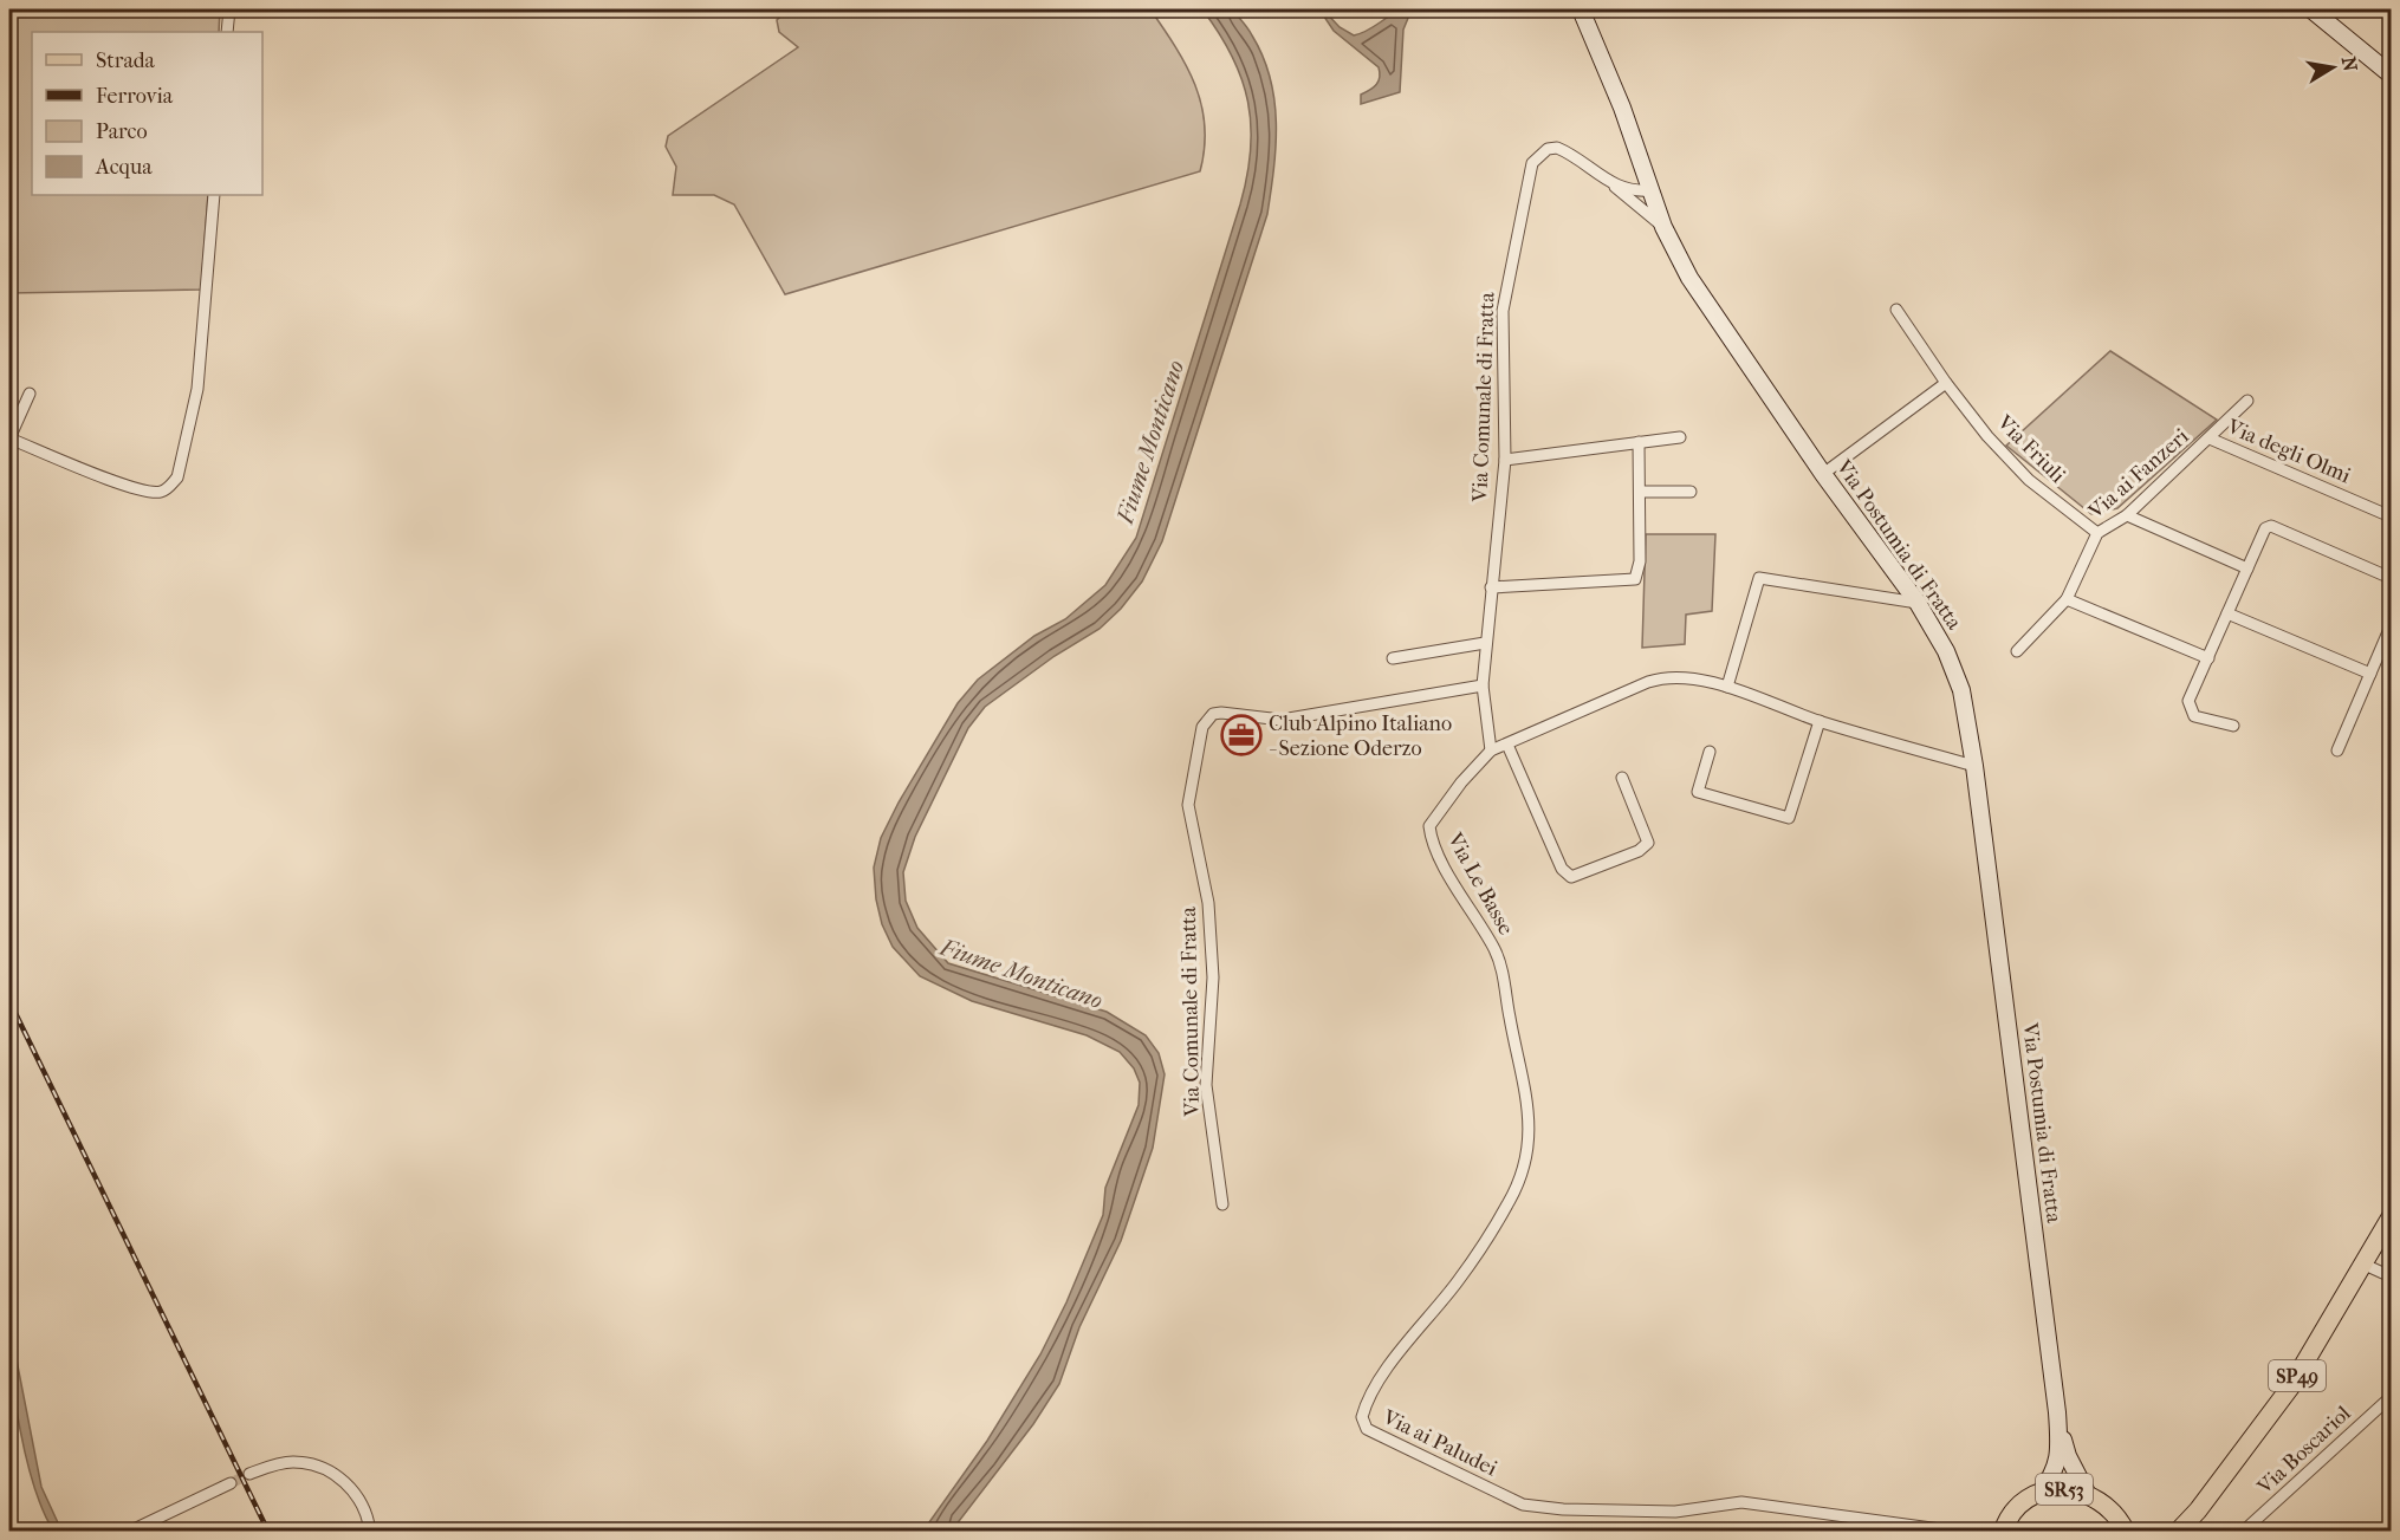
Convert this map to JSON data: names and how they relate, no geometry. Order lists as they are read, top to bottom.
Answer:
{
  "streets": {
    "main road": ["Via Postumia di Fratta", "SP49", "SR53"],
    "street": [
      "Via Comunale di Fratta",
      "Via Friuli",
      "Via degli Olmi",
      "Via ai Fanzeri",
      "Via Le Basse",
      "Via ai Paludei",
      "Via Boscariol"
    ]
  },
  "crossings": [
    ["Via Comunale di Fratta", "Via Postumia di Fratta"],
    ["Via Friuli", "Via ai Fanzeri"],
    ["Via degli Olmi", "Via ai Fanzeri"],
    ["Via Postumia di Fratta", "Via Le Basse"],
    ["Via Postumia di Fratta", "SR53"],
    ["Via Le Basse", "Via ai Paludei"]
  ],
  "water": ["Fiume Monticano"],
  "places": {
    "office": ["Club Alpino Italiano - Sezione Oderzo"]
  },
  "legend": [
    "Strada",
    "Ferrovia",
    "Parco",
    "Acqua"
  ],
  "north": "right"
}
